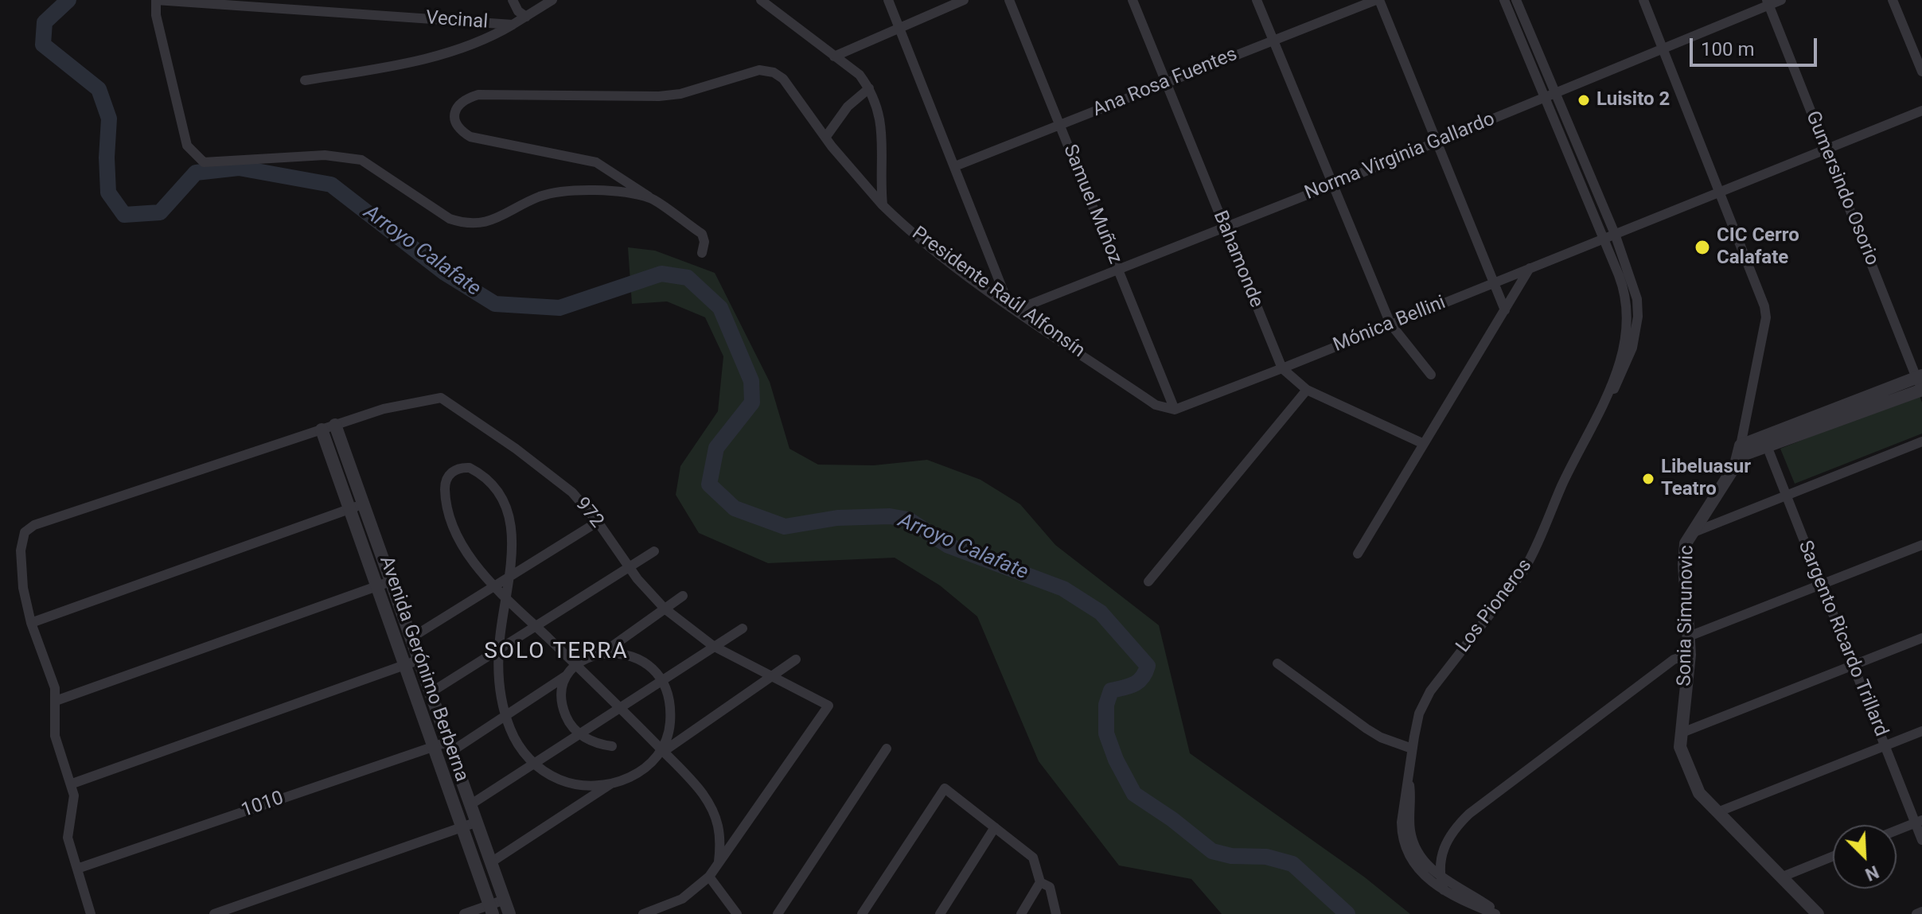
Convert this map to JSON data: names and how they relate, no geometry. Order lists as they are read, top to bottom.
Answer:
{
  "streets": {
    "street": [
      "Vecinal",
      "Ana Rosa Fuentes",
      "Norma Virginia Gallardo",
      "Gumersindo Osorio",
      "Samuel Muñoz",
      "Bahamonde",
      "Presidente Raúl Alfonsín",
      "Mónica Bellini",
      "972",
      "Los Pioneros",
      "Sonia Simunovic",
      "Sargento Ricardo Trillard",
      "Avenida Gerónimo Berberna",
      "1010"
    ]
  },
  "crossings": [
    ["Ana Rosa Fuentes", "Samuel Muñoz"],
    ["Ana Rosa Fuentes", "Bahamonde"],
    ["Norma Virginia Gallardo", "Gumersindo Osorio"],
    ["Norma Virginia Gallardo", "Samuel Muñoz"],
    ["Norma Virginia Gallardo", "Bahamonde"],
    ["Norma Virginia Gallardo", "Presidente Raúl Alfonsín"],
    ["Norma Virginia Gallardo", "Los Pioneros"],
    ["Norma Virginia Gallardo", "Sonia Simunovic"],
    ["Gumersindo Osorio", "Mónica Bellini"],
    ["Samuel Muñoz", "Presidente Raúl Alfonsín"],
    ["Samuel Muñoz", "Mónica Bellini"],
    ["Bahamonde", "Mónica Bellini"],
    ["Presidente Raúl Alfonsín", "Mónica Bellini"],
    ["Mónica Bellini", "Los Pioneros"],
    ["Mónica Bellini", "Sonia Simunovic"],
    ["972", "Avenida Gerónimo Berberna"],
    ["Avenida Gerónimo Berberna", "1010"]
  ],
  "districts": ["SOLO TERRA"],
  "water": ["Arroyo Calafate"],
  "places": ["Luisito 2", "CIC Cerro Calafate", "Libeluasur Teatro"],
  "scale_bar": "100 m",
  "north": "bottom right"
}
